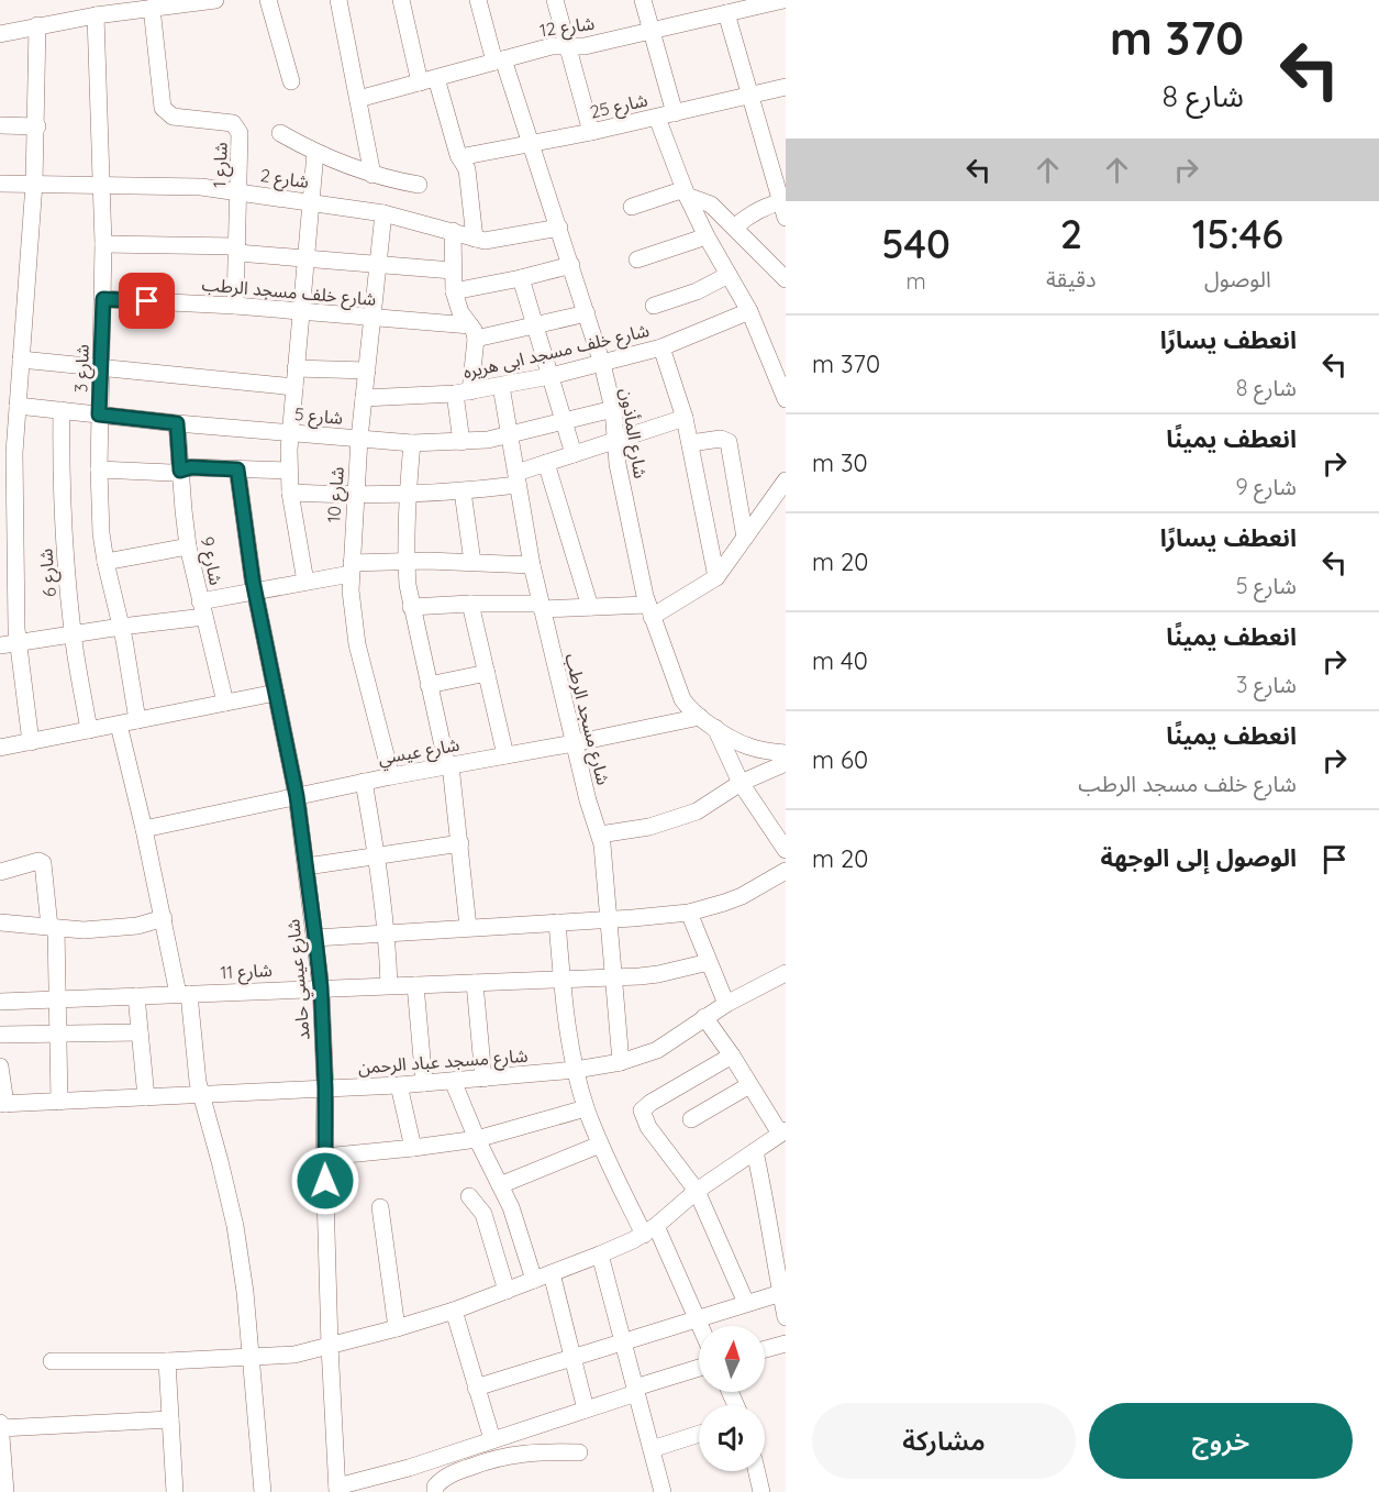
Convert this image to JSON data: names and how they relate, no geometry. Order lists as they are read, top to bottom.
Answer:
{
  "streets": {
    "street": [
      "شارع 12",
      "شارع 25",
      "شارع 1",
      "شارع 2",
      "شارع خلف مسجد الرطب",
      "شارع خلف مسجد ابى هريره",
      "شارع 3",
      "شارع 5",
      "شارع المأذون",
      "شارع 10",
      "شارع 9",
      "شارع 6",
      "شارع مسجد الرطب",
      "شارع عيسي",
      "شارع 11",
      "شارع عيسي حامد",
      "شارع مسجد عباد الرحمن"
    ]
  },
  "crossings": [
    ["شارع 12", "شارع المأذون"],
    ["شارع 25", "شارع المأذون"],
    ["شارع 1", "شارع 2"],
    ["شارع 1", "شارع خلف مسجد الرطب"],
    ["شارع 2", "شارع 3"],
    ["شارع 2", "شارع المأذون"],
    ["شارع 2", "شارع 10"],
    ["شارع خلف مسجد الرطب", "شارع 3"],
    ["شارع خلف مسجد الرطب", "شارع المأذون"],
    ["شارع خلف مسجد الرطب", "شارع 10"],
    ["شارع خلف مسجد ابى هريره", "شارع المأذون"],
    ["شارع خلف مسجد ابى هريره", "شارع 10"],
    ["شارع خلف مسجد ابى هريره", "شارع مسجد الرطب"],
    ["شارع 3", "شارع 5"],
    ["شارع 5", "شارع المأذون"],
    ["شارع 5", "شارع 10"],
    ["شارع 5", "شارع 9"],
    ["شارع 5", "شارع 6"],
    ["شارع 5", "شارع مسجد الرطب"],
    ["شارع المأذون", "شارع عيسي"],
    ["شارع 10", "شارع عيسي"],
    ["شارع مسجد الرطب", "شارع عيسي"],
    ["شارع مسجد الرطب", "شارع 11"],
    ["شارع مسجد الرطب", "شارع مسجد عباد الرحمن"],
    ["شارع عيسي", "شارع عيسي حامد"],
    ["شارع 11", "شارع عيسي حامد"],
    ["شارع عيسي حامد", "شارع مسجد عباد الرحمن"]
  ],
  "north": "top",
  "page": {
    "turn": ["370 m", "شارع 8"],
    "eta": [
      "15:46",
      "الوصول",
      "2",
      "دقيقة",
      "540",
      "m"
    ],
    "list": [
      {
        "name": "انعطف يسارًا",
        "note": "شارع 8",
        "value": "370 m"
      },
      {
        "name": "انعطف يمينًا",
        "note": "شارع 9",
        "value": "30 m"
      },
      {
        "name": "انعطف يسارًا",
        "note": "شارع 5",
        "value": "20 m"
      },
      {
        "name": "انعطف يمينًا",
        "note": "شارع 3",
        "value": "40 m"
      },
      {
        "name": "انعطف يمينًا",
        "note": "شارع خلف مسجد الرطب",
        "value": "60 m"
      },
      {
        "name": "الوصول إلى الوجهة",
        "value": "20 m"
      }
    ],
    "buttons": ["خروج", "مشاركة"]
  }
}
